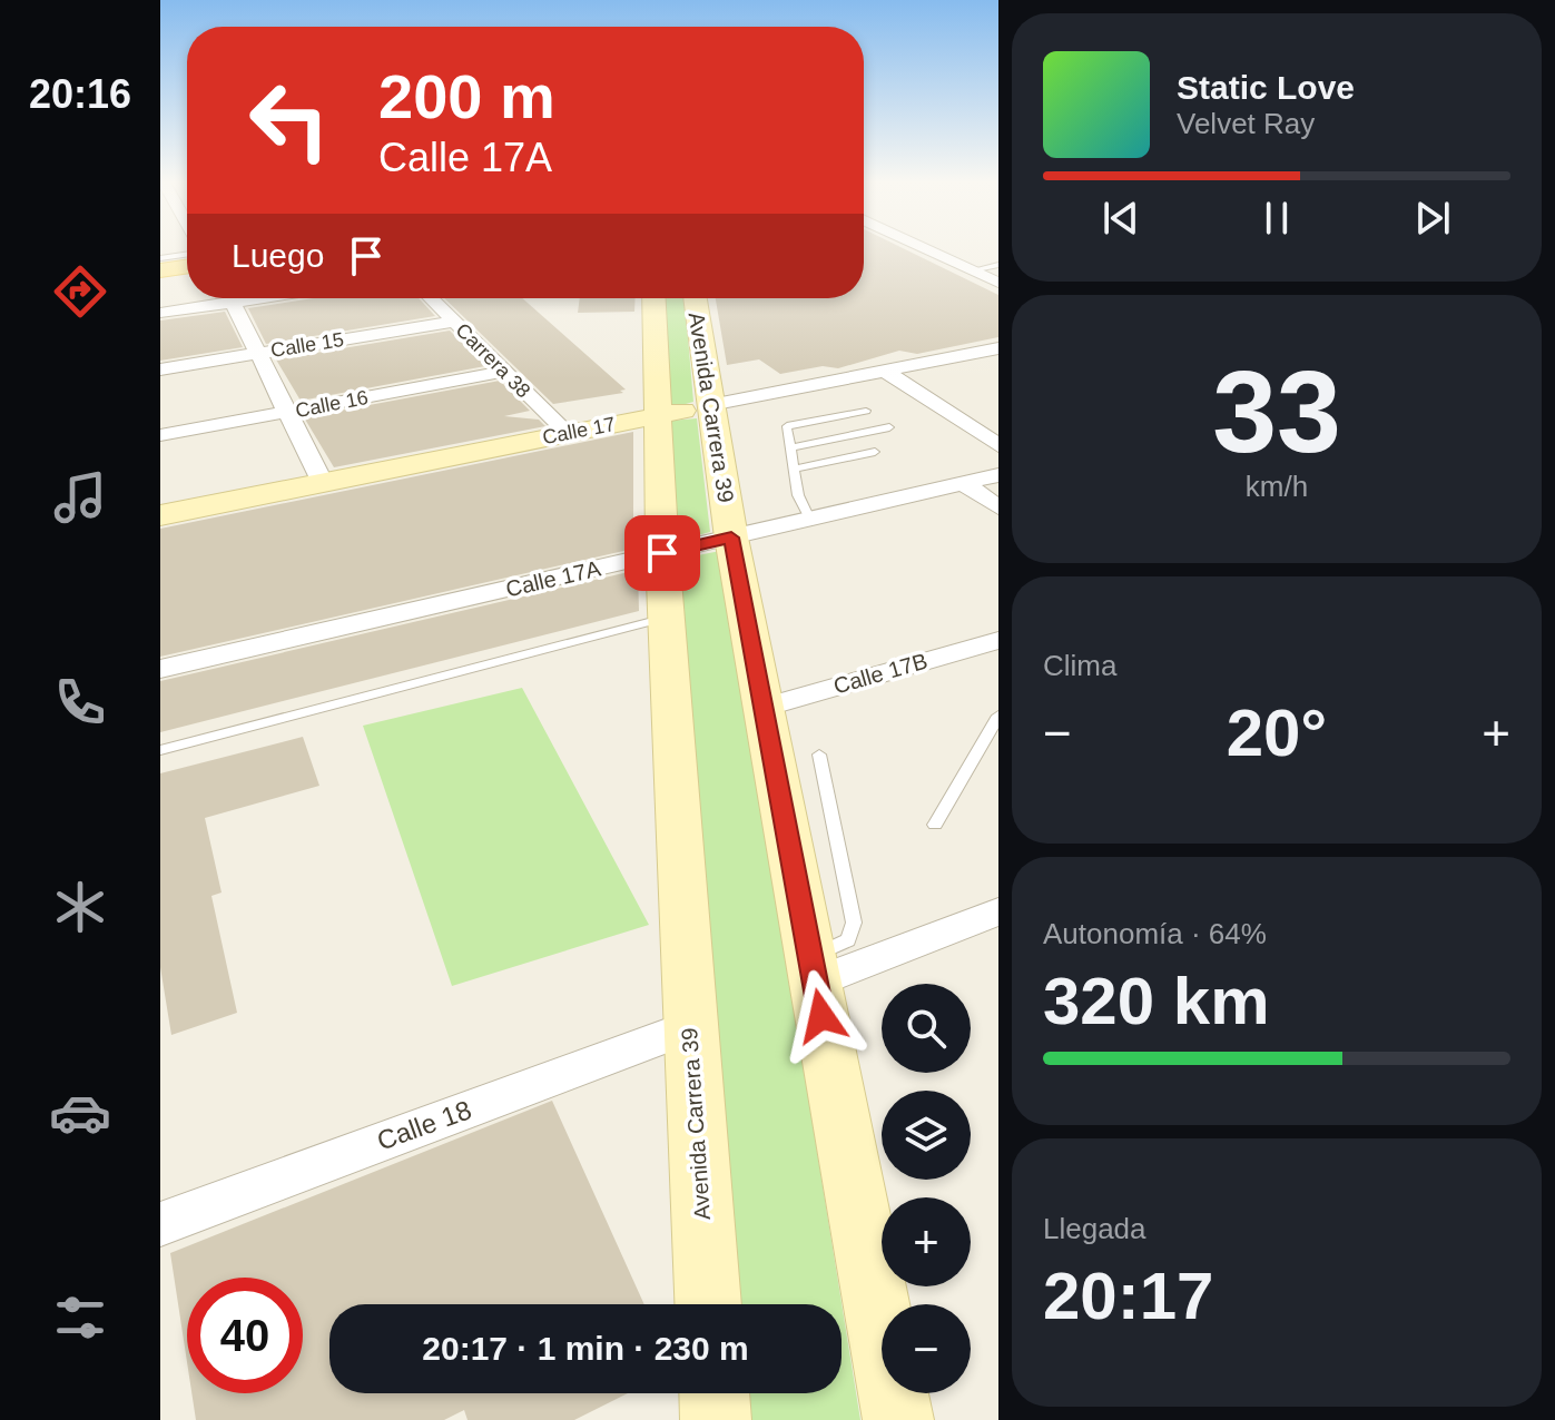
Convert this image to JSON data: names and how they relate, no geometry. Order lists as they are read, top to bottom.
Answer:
{
  "streets": {
    "street": [
      "Calle 15",
      "Carrera 38",
      "Calle 16",
      "Avenida Carrera 39",
      "Calle 17",
      "Calle 17A",
      "Calle 17B",
      "Calle 18"
    ]
  },
  "crossings": [
    ["Calle 15", "Carrera 38"],
    ["Carrera 38", "Calle 16"],
    ["Carrera 38", "Calle 17"],
    ["Avenida Carrera 39", "Calle 17"],
    ["Avenida Carrera 39", "Calle 17A"],
    ["Avenida Carrera 39", "Calle 17B"],
    ["Avenida Carrera 39", "Calle 18"]
  ],
  "page": {
    "tabs": "20:16",
    "turn": ["200 m", "Calle 17A"],
    "song": ["Static Love", "Velvet Ray"],
    "then": "Luego",
    "tile": [
      ["33", "km/h"],
      "Clima",
      ["Autonomía · 64%", "320 km"],
      ["Llegada", "20:17"]
    ],
    "heat": ["−", "20°", "+"],
    "map_buttons": ["+", "−"],
    "limit": "40",
    "trip": "20:17 · 1 min · 230 m"
  }
}
